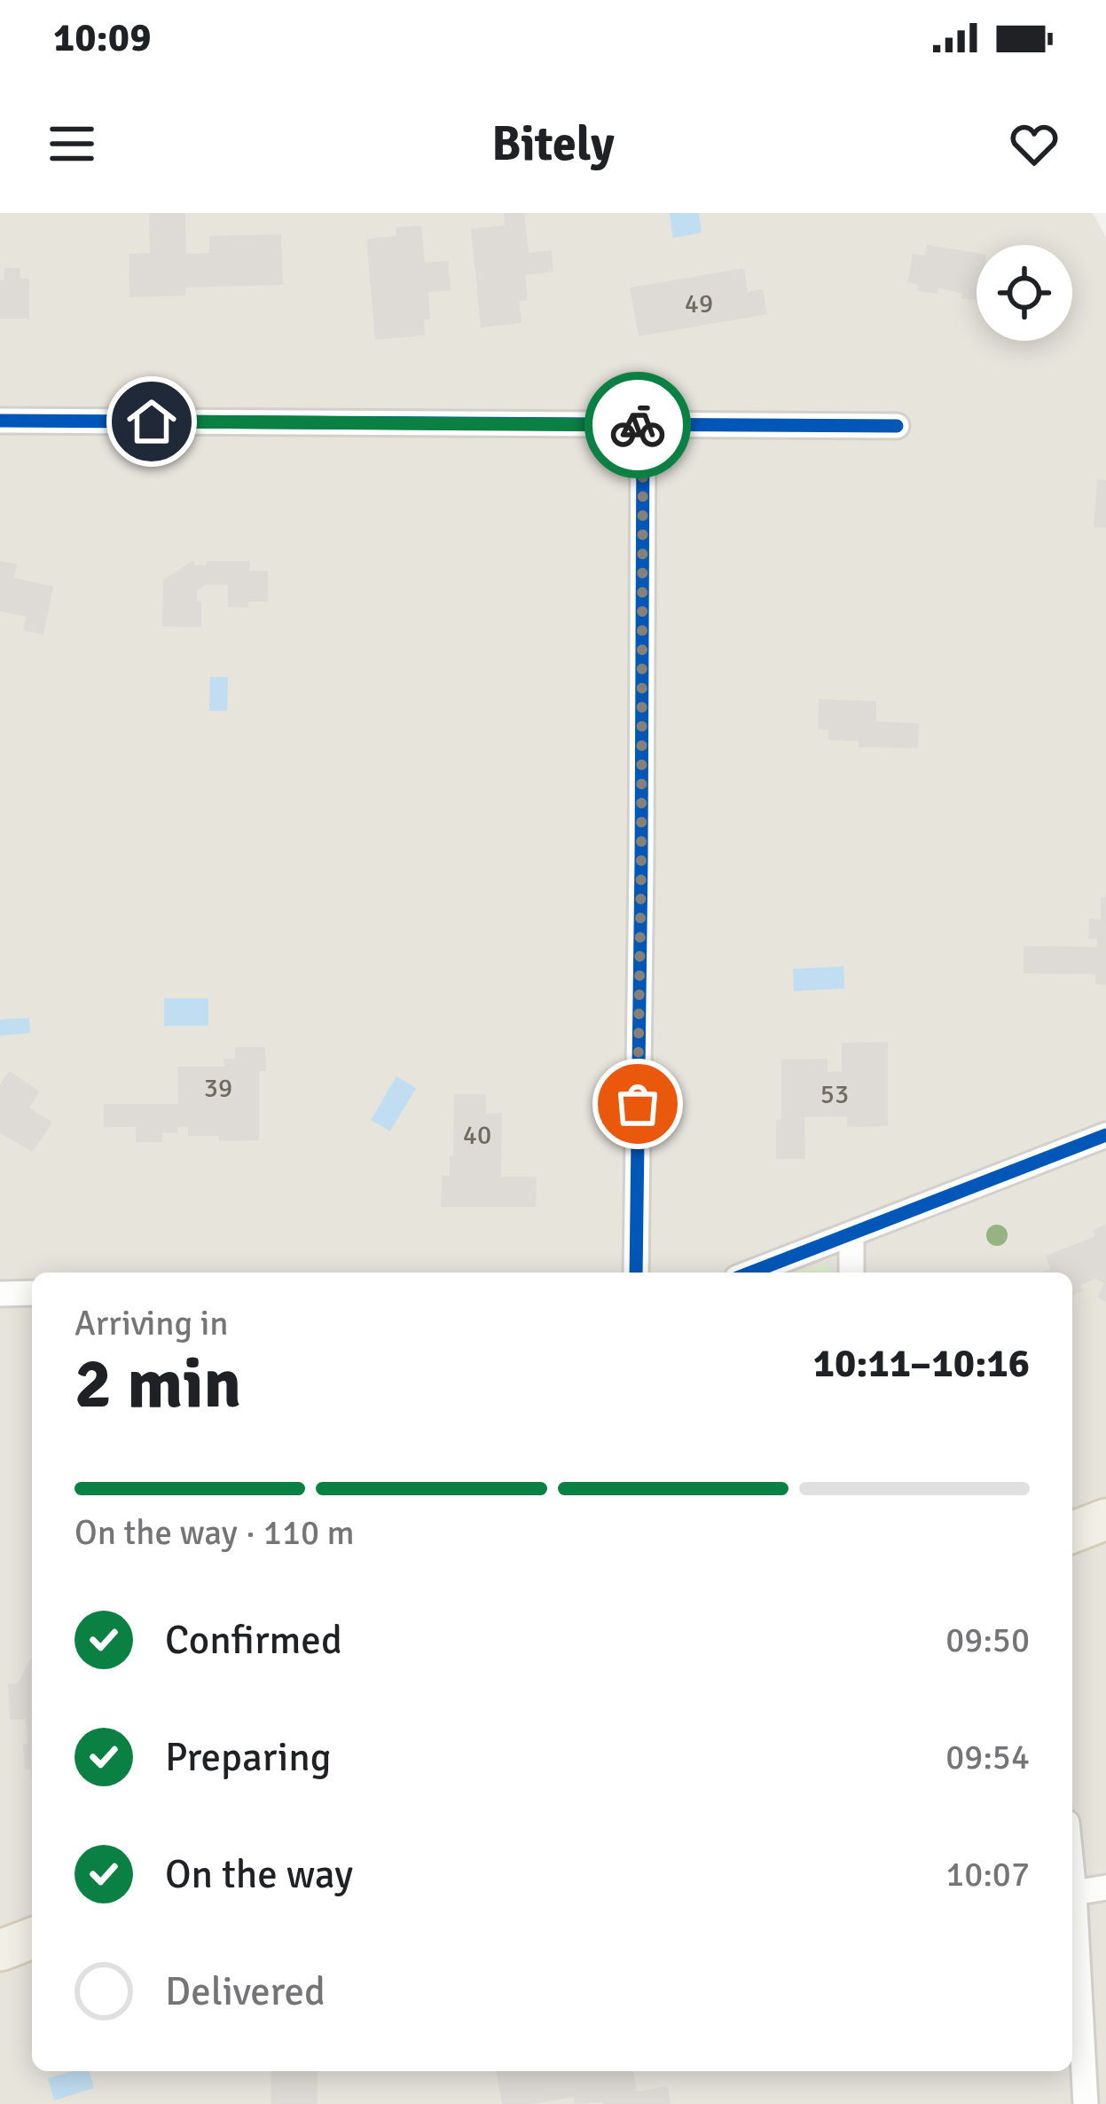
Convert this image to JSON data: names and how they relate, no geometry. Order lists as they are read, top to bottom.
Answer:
{
  "house_numbers": [
    "49",
    "39",
    "53",
    "40"
  ],
  "page": {
    "status": "10:09",
    "header": "Bitely",
    "heading": ["2 min", "Arriving in", "10:11–10:16"],
    "bar": "On the way · 110 m",
    "list": [
      ["Confirmed", "09:50"],
      ["Preparing", "09:54"],
      ["On the way", "10:07"],
      "Delivered"
    ]
  }
}
